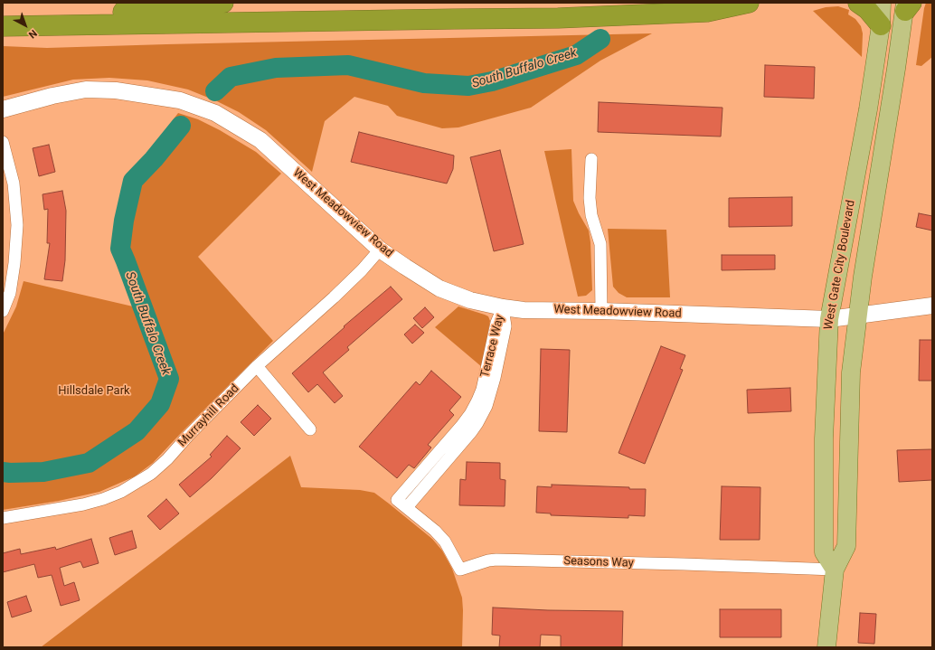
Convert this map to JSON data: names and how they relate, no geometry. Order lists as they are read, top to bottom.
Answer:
{
  "streets": {
    "main road": ["West Gate City Boulevard"],
    "street": [
      "West Meadowview Road",
      "Terrace Way",
      "Murrayhill Road",
      "Seasons Way"
    ]
  },
  "crossings": [
    ["West Meadowview Road", "West Gate City Boulevard"],
    ["West Meadowview Road", "Terrace Way"],
    ["West Meadowview Road", "Murrayhill Road"],
    ["West Gate City Boulevard", "Seasons Way"],
    ["Terrace Way", "Seasons Way"]
  ],
  "water": ["South Buffalo Creek"],
  "parks": ["Hillsdale Park"],
  "north": "bottom right"
}
